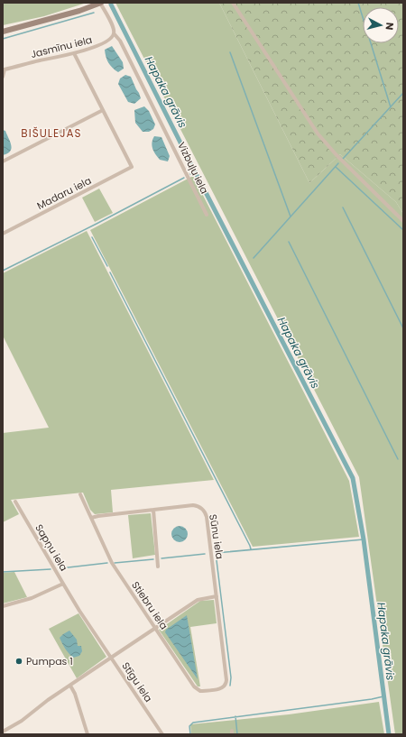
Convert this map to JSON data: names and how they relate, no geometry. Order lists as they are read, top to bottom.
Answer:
{
  "streets": {
    "street": [
      "Jasmīnu iela",
      "Vizbuļu iela",
      "Madaru iela",
      "Sūnu iela",
      "Sapņu iela",
      "Stiebru iela",
      "Stīgu iela"
    ]
  },
  "crossings": [
    ["Jasmīnu iela", "Vizbuļu iela"],
    ["Sūnu iela", "Stiebru iela"]
  ],
  "districts": ["BIŠULEJAS"],
  "water": ["Hapaka grāvis"],
  "places": ["Pumpas 1"],
  "north": "right"
}
